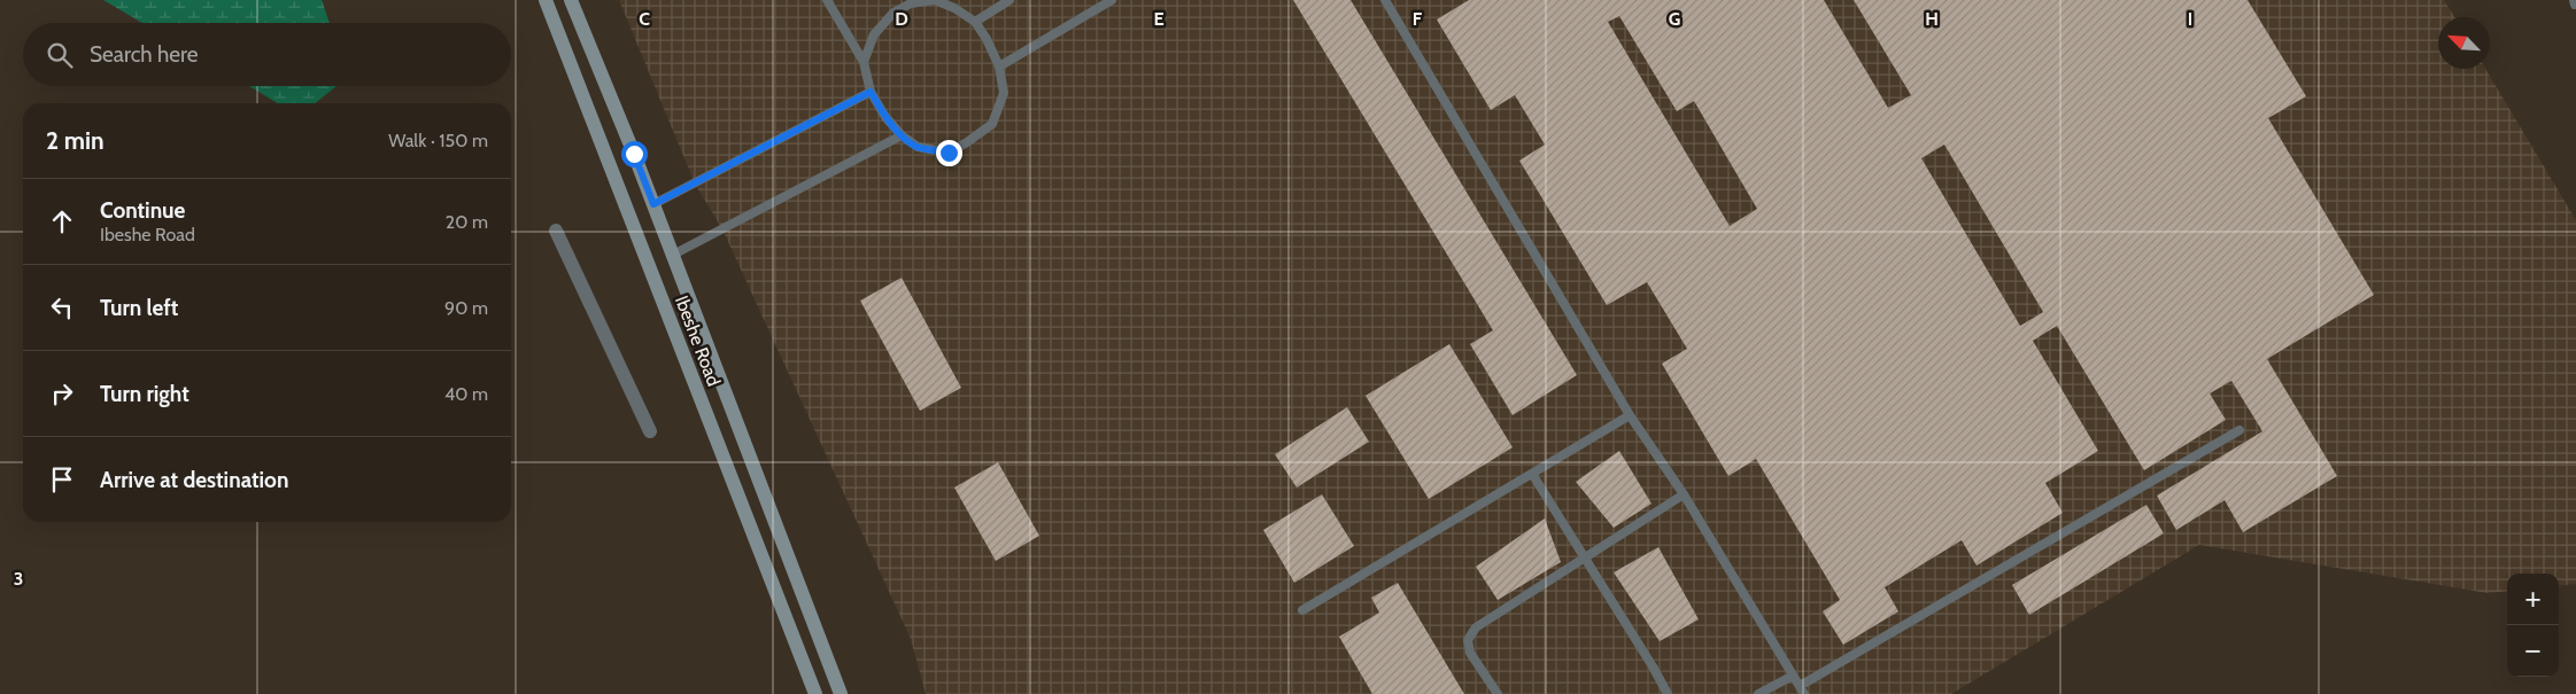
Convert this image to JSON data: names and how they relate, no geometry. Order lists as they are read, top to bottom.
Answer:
{
  "streets": {
    "main road": ["Ibeshe Road"]
  },
  "north": "top left",
  "page": {
    "search": "Search here",
    "heading": ["2 min", "Walk · 150 m"],
    "list": [
      ["Continue", "Ibeshe Road", "20 m"],
      ["Turn left", "90 m"],
      ["Turn right", "40 m"],
      "Arrive at destination"
    ],
    "map_buttons": ["+", "−"]
  },
  "grid": {
    "columns": [
      "C",
      "D",
      "E",
      "F",
      "G",
      "H",
      "I"
    ],
    "rows": ["3"]
  }
}
